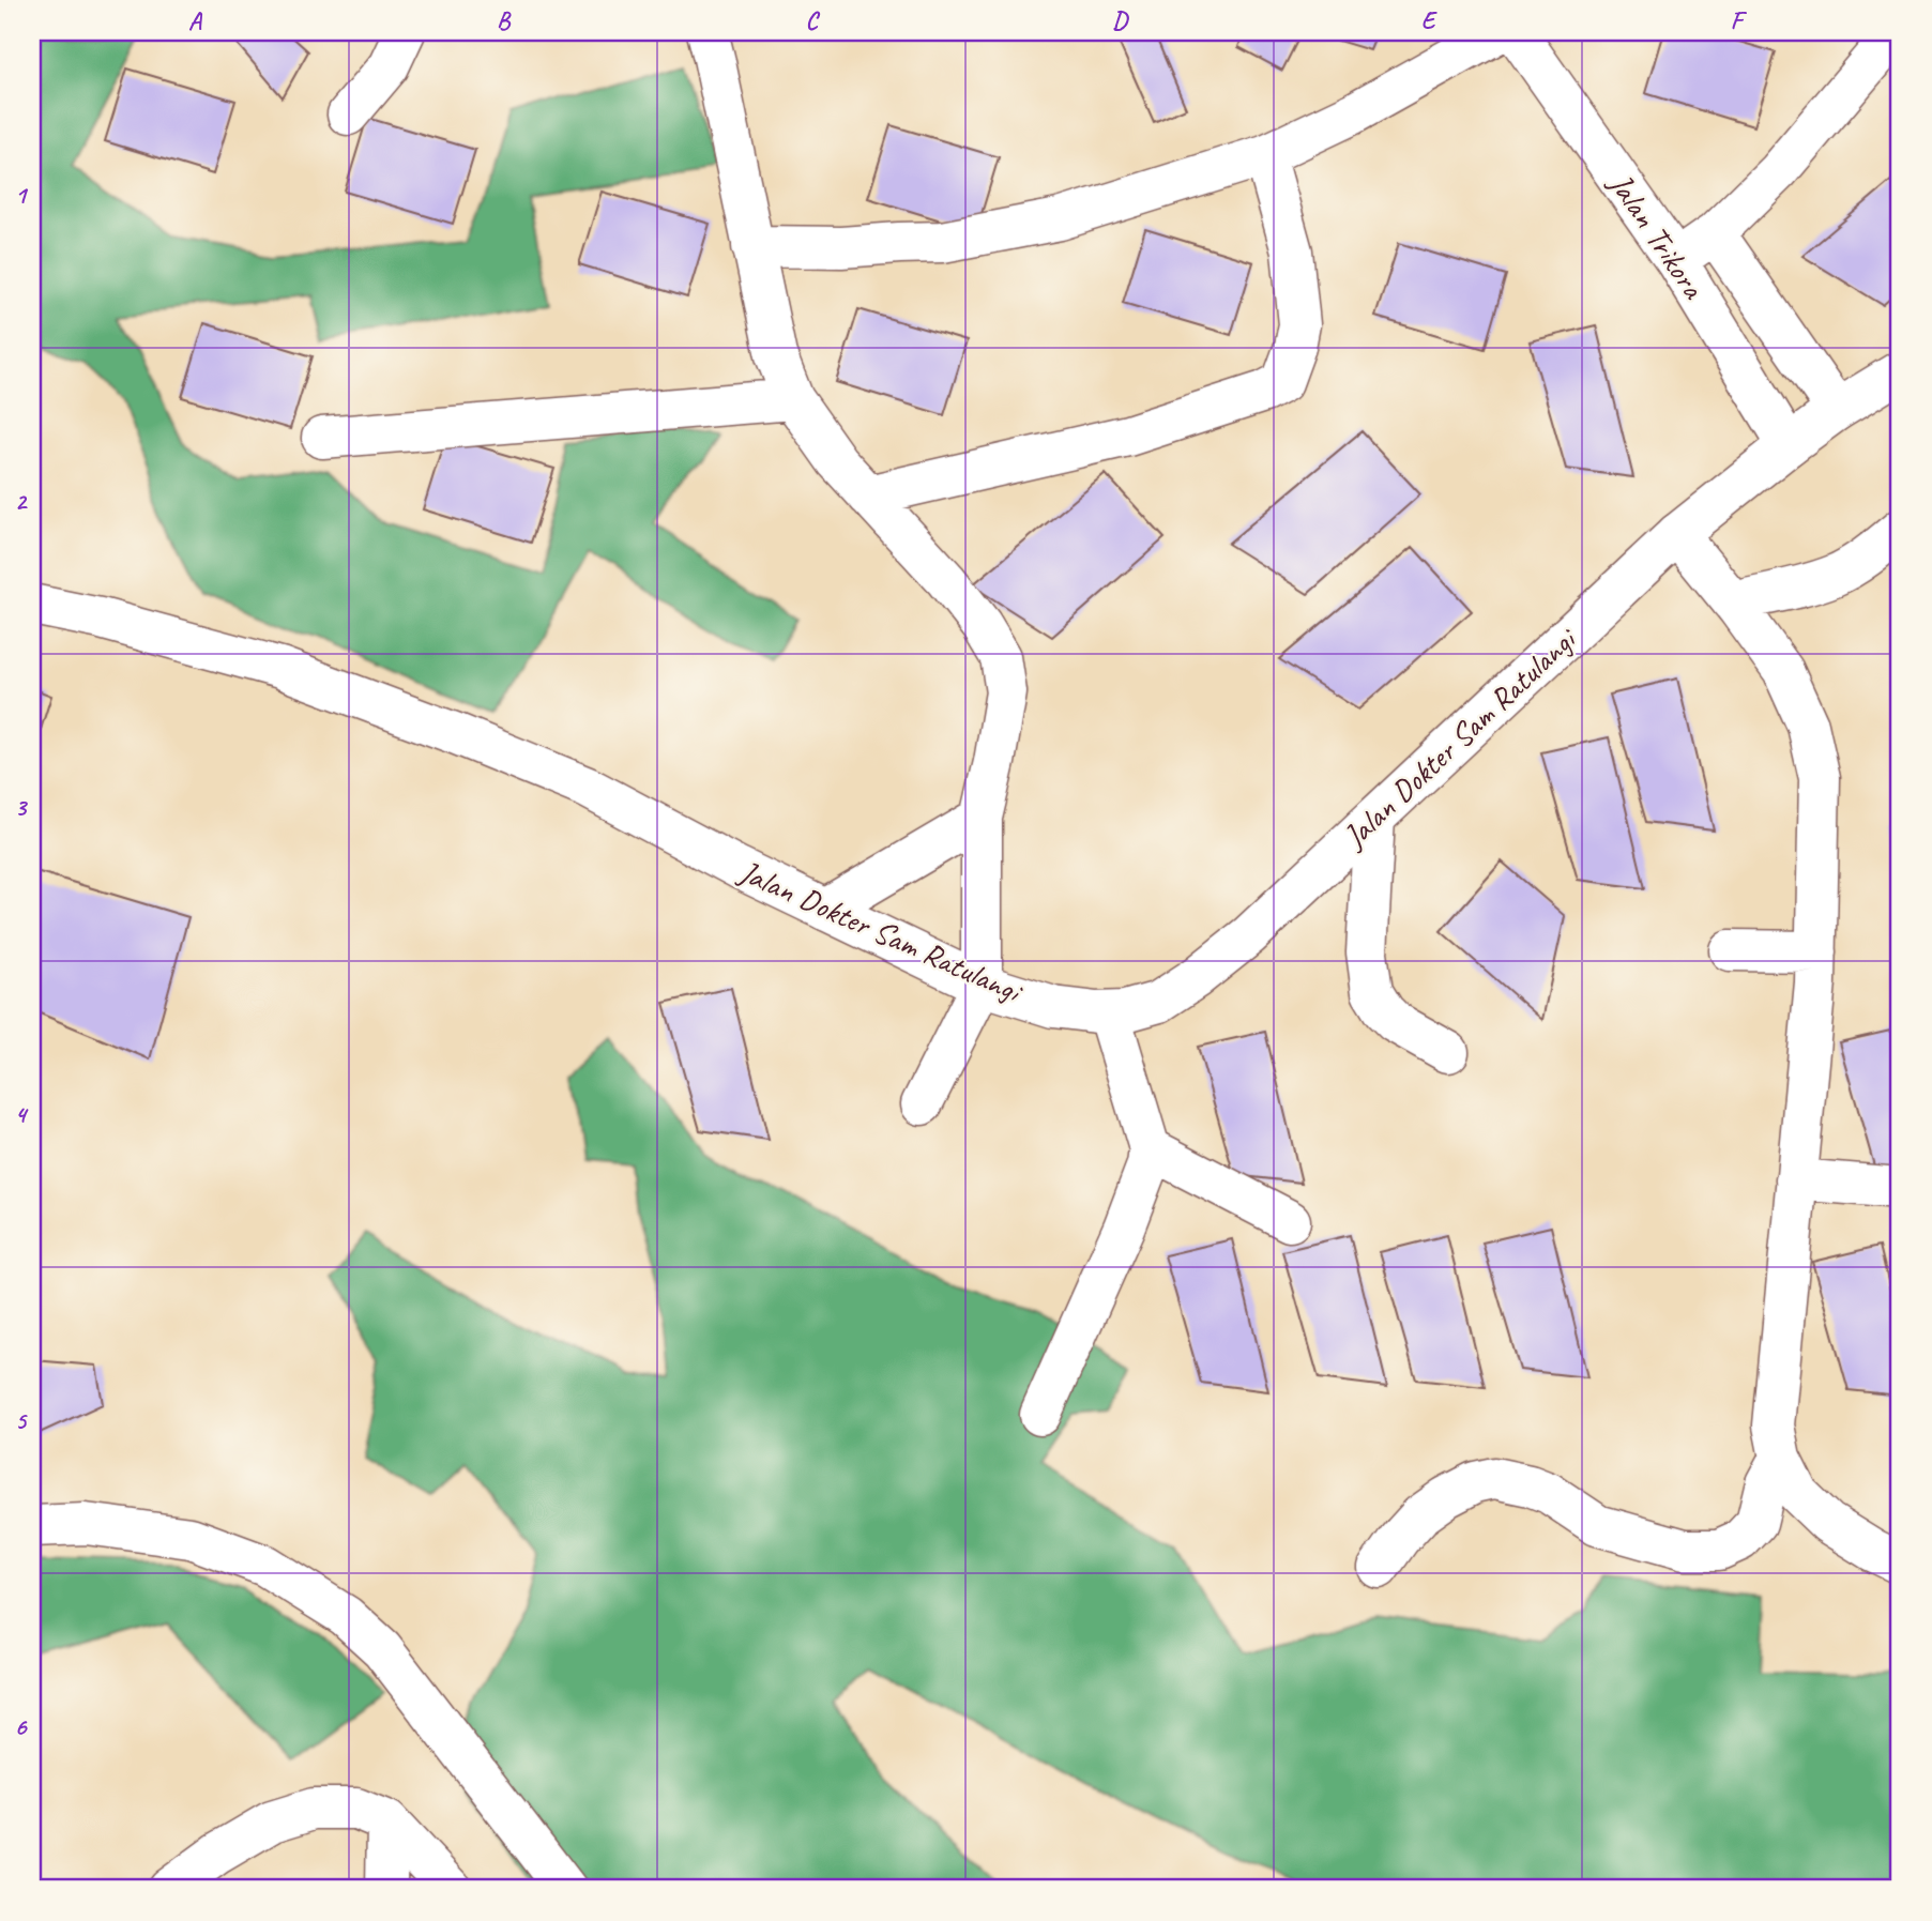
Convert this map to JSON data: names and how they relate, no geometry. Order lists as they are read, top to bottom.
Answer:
{
  "streets": {
    "street": ["Jalan Trikora", "Jalan Dokter Sam Ratulangi"]
  },
  "crossings": [
    ["Jalan Trikora", "Jalan Dokter Sam Ratulangi"]
  ],
  "grid": {
    "columns": [
      "A",
      "B",
      "C",
      "D",
      "E",
      "F"
    ],
    "rows": [
      "1",
      "2",
      "3",
      "4",
      "5",
      "6"
    ]
  }
}
